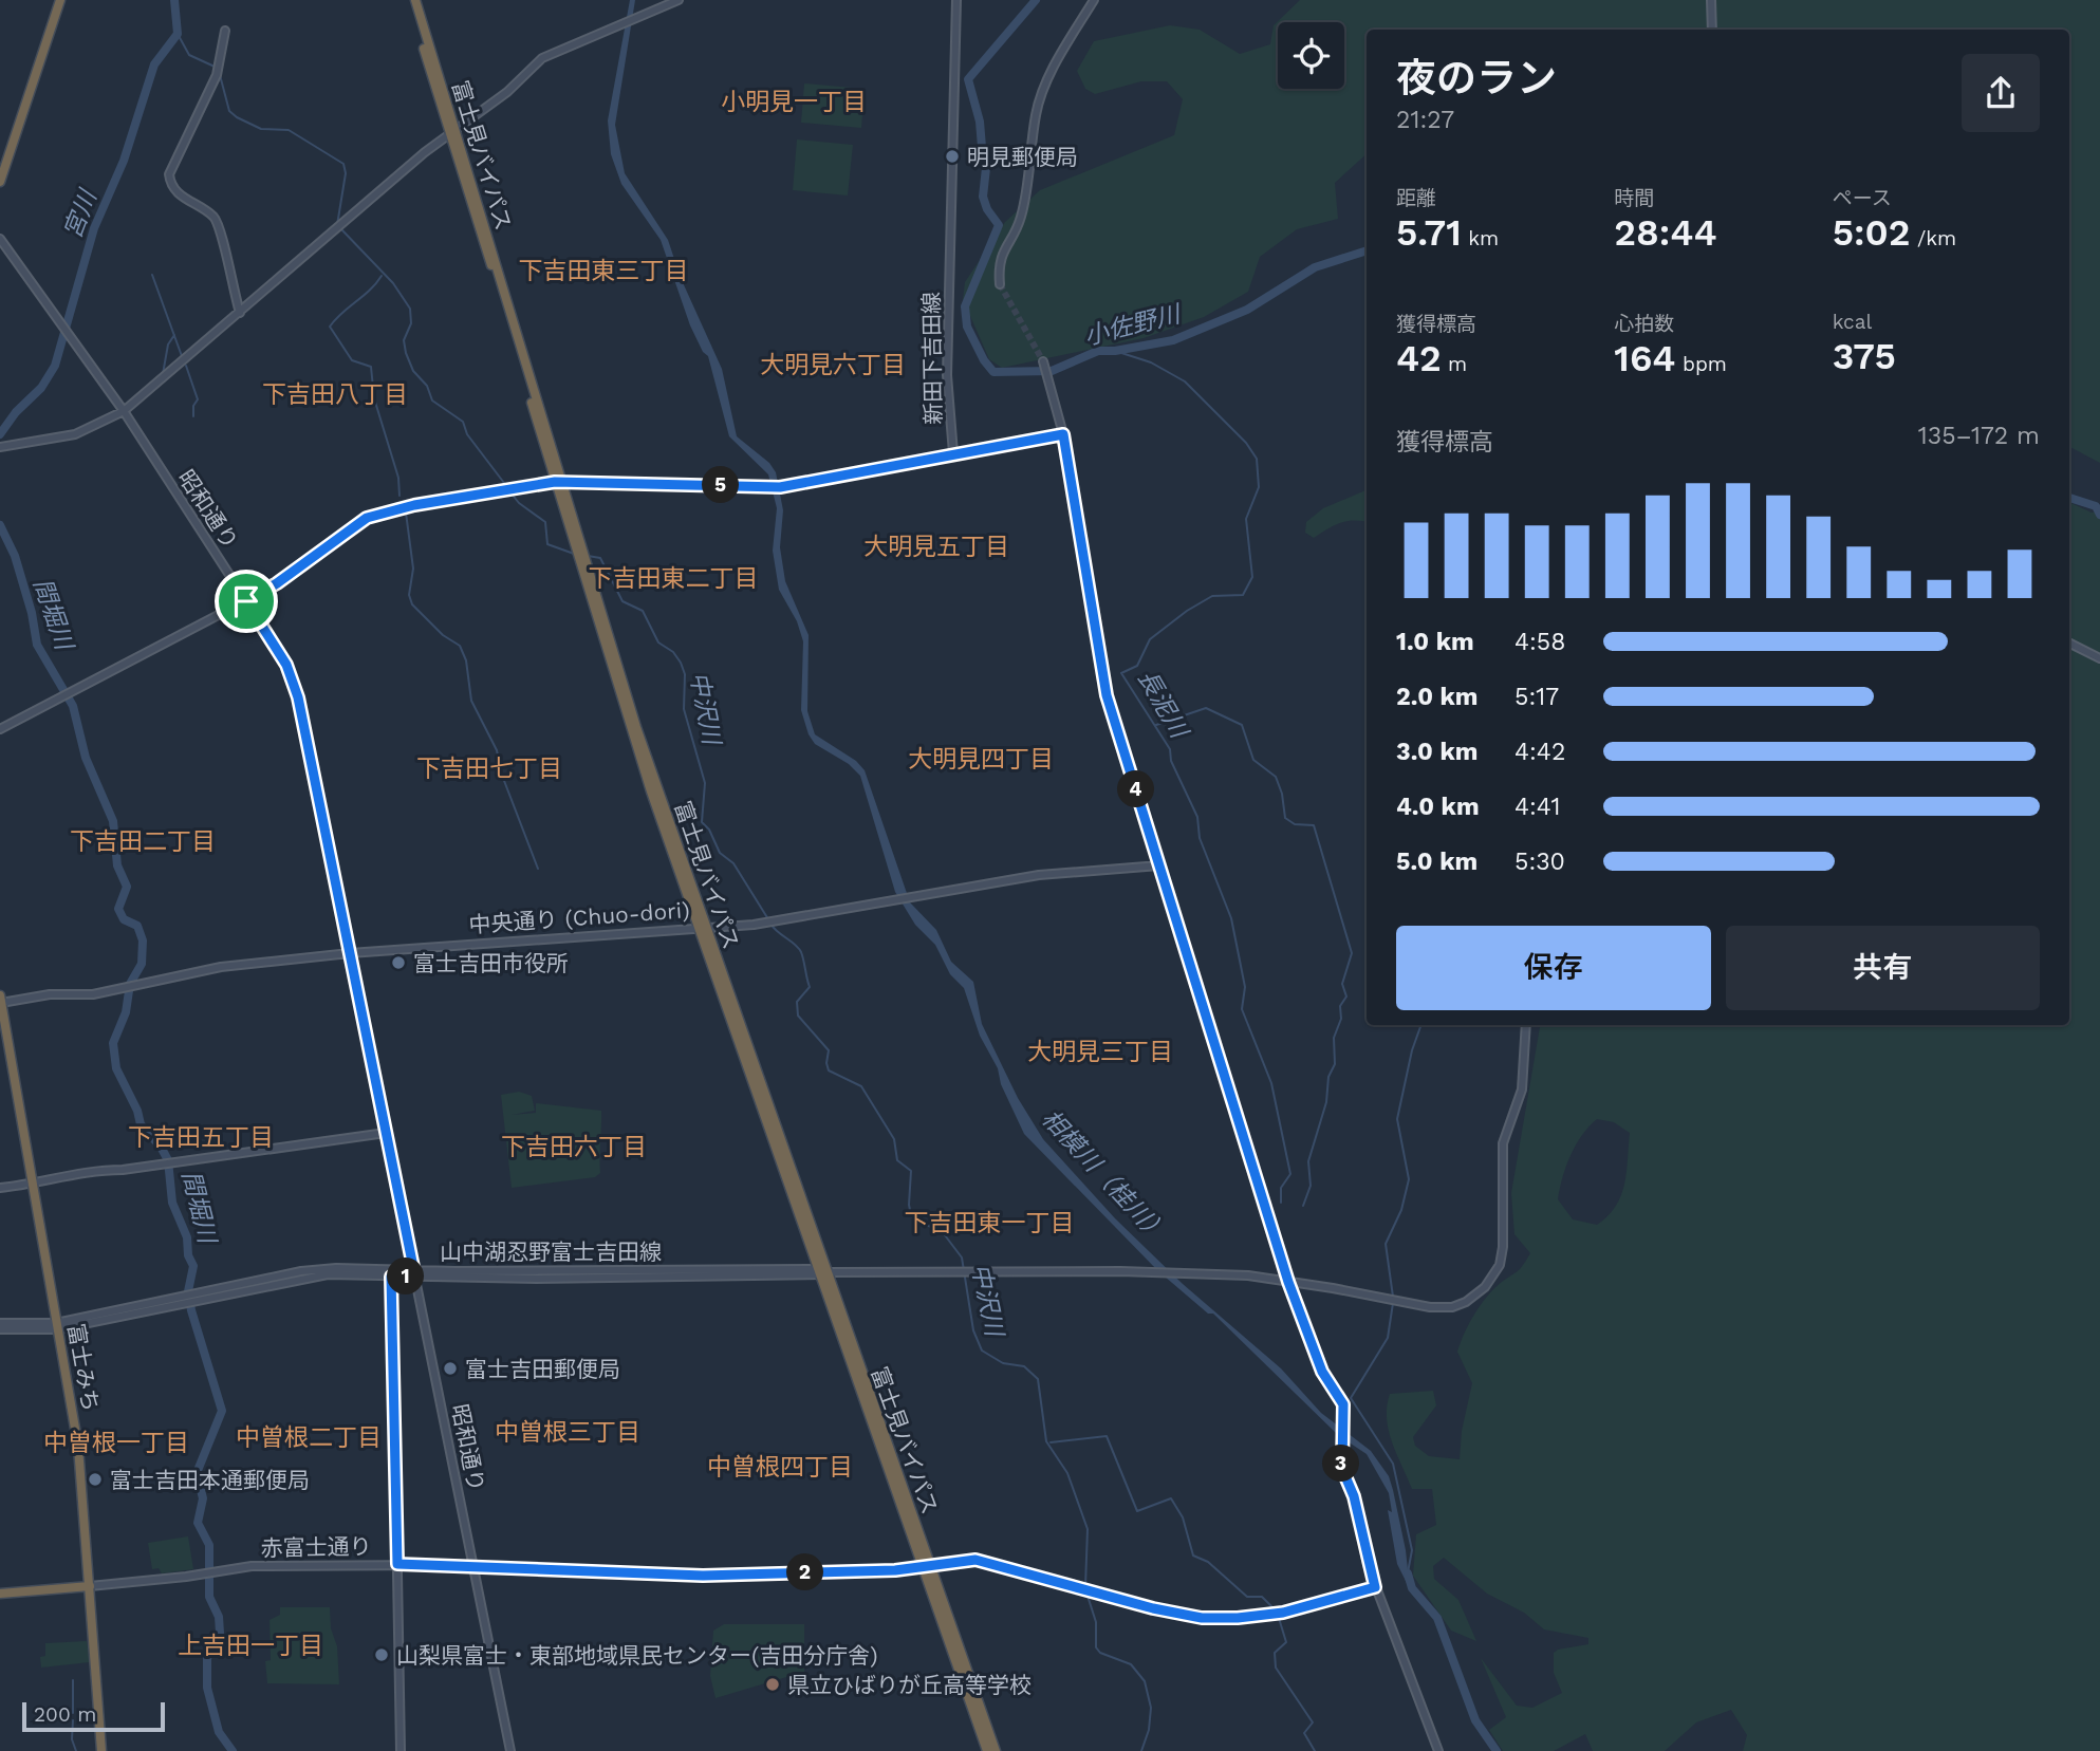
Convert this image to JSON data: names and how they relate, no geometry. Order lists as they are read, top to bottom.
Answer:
{
  "streets": {
    "highway": ["富士見バイパス", "富士みち"],
    "street": [
      "新田下吉田線",
      "昭和通り",
      "中央通り (Chuo-dori)",
      "山中湖忍野富士吉田線",
      "赤富士通り"
    ]
  },
  "crossings": [
    ["富士見バイパス", "新田下吉田線"],
    ["富士見バイパス", "中央通り (Chuo-dori)"],
    ["富士見バイパス", "山中湖忍野富士吉田線"],
    ["富士見バイパス", "赤富士通り"],
    ["新田下吉田線", "昭和通り"],
    ["昭和通り", "中央通り (Chuo-dori)"],
    ["昭和通り", "山中湖忍野富士吉田線"],
    ["昭和通り", "赤富士通り"],
    ["中央通り (Chuo-dori)", "富士みち"],
    ["山中湖忍野富士吉田線", "富士みち"],
    ["富士みち", "赤富士通り"]
  ],
  "districts": [
    "小明見一丁目",
    "下吉田東三丁目",
    "大明見六丁目",
    "下吉田八丁目",
    "大明見五丁目",
    "下吉田東二丁目",
    "大明見四丁目",
    "下吉田七丁目",
    "下吉田二丁目",
    "大明見三丁目",
    "下吉田五丁目",
    "下吉田六丁目",
    "下吉田東一丁目",
    "中曽根三丁目",
    "中曽根二丁目",
    "中曽根一丁目",
    "中曽根四丁目",
    "上吉田一丁目"
  ],
  "water": [
    "宮川",
    "小佐野川",
    "間堀川",
    "長泥川",
    "中沢川",
    "相模川（桂川）"
  ],
  "places": [
    "明見郵便局",
    "富士吉田市役所",
    "富士吉田郵便局",
    "富士吉田本通郵便局",
    "山梨県富士・東部地域県民センター(吉田分庁舎)",
    "県立ひばりが丘高等学校"
  ],
  "scale_bar": "200 m",
  "page": {
    "heading": ["夜のラン", "21:27"],
    "stats": [
      ["距離", "5.71 km"],
      ["時間", "28:44"],
      ["ペース", "5:02 /km"],
      ["獲得標高", "42 m"],
      ["心拍数", "164 bpm"],
      ["kcal", "375"]
    ],
    "chart": ["獲得標高", "135–172 m"],
    "pins": [
      "5",
      "4",
      "1",
      "3",
      "2"
    ],
    "list": [
      {
        "name": "1.0 km",
        "note": "4:58"
      },
      {
        "name": "2.0 km",
        "note": "5:17"
      },
      {
        "name": "3.0 km",
        "note": "4:42"
      },
      {
        "name": "4.0 km",
        "note": "4:41"
      },
      {
        "name": "5.0 km",
        "note": "5:30"
      }
    ],
    "buttons": ["保存", "共有"],
    "scale": "200 m"
  }
}
